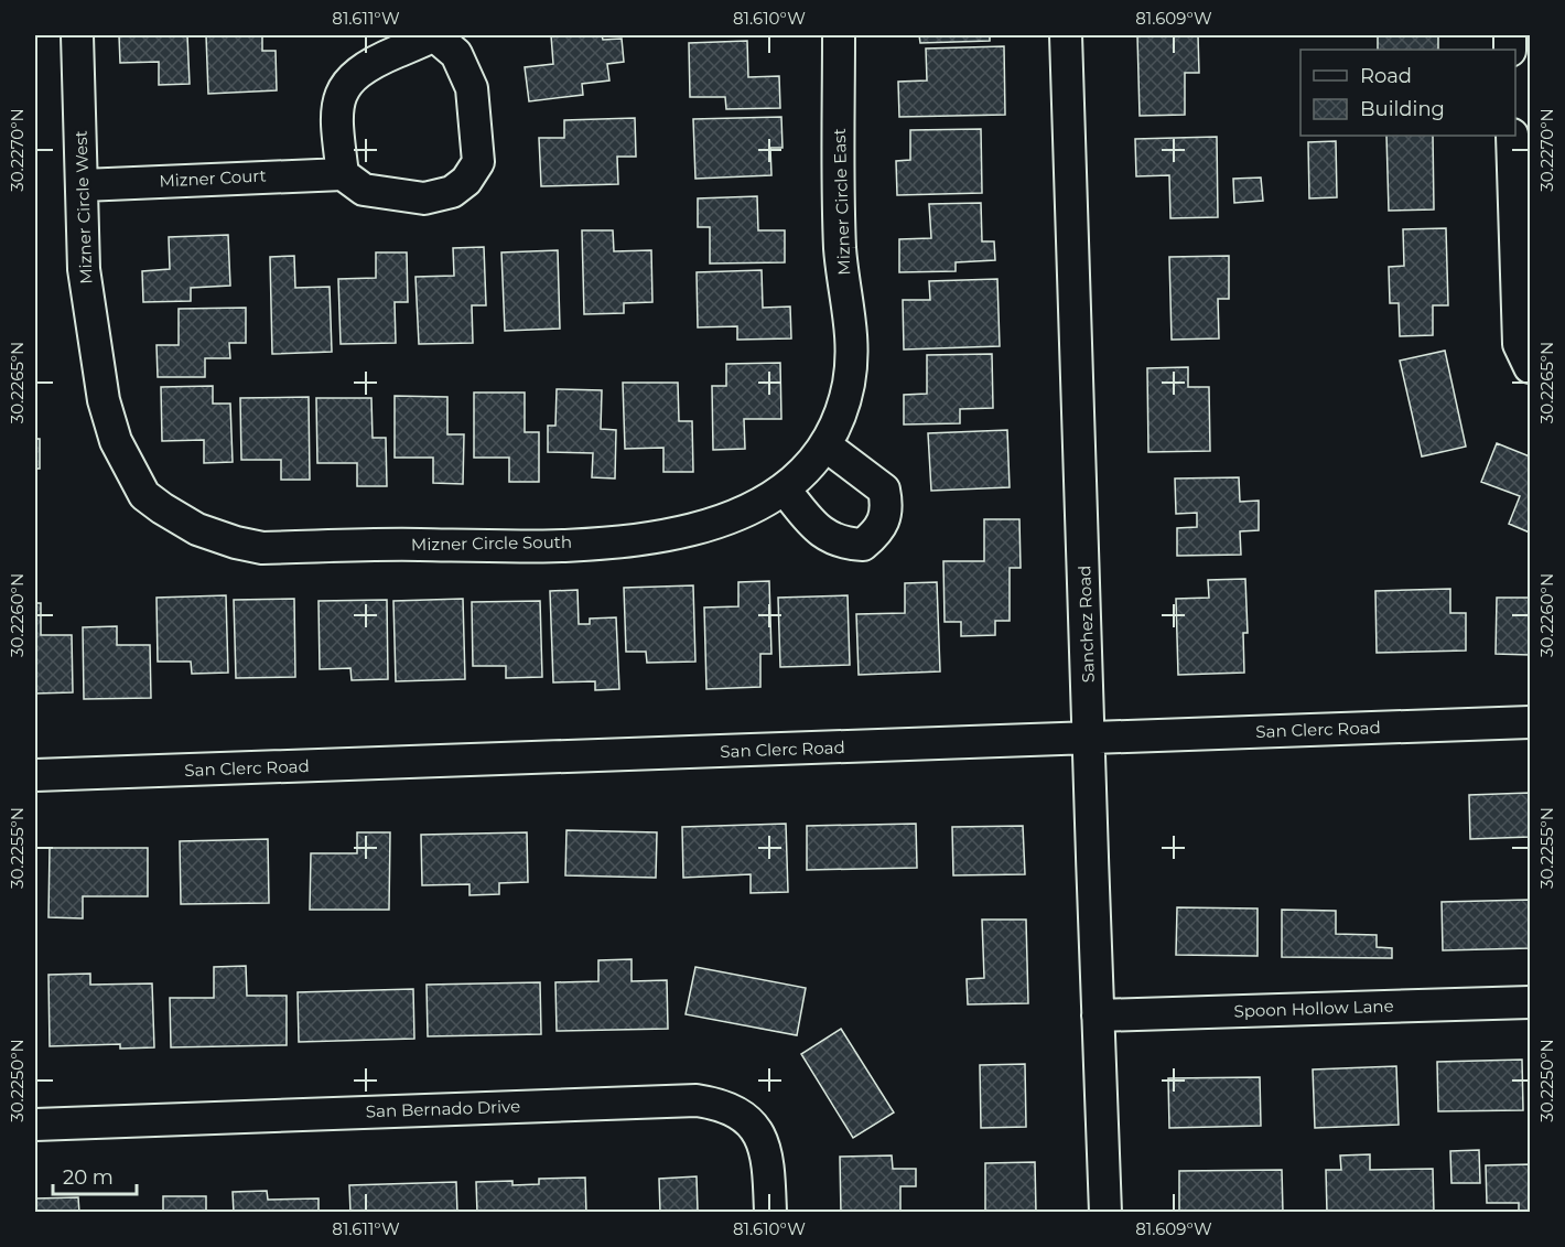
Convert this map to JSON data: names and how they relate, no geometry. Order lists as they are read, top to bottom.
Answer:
{
  "streets": {
    "street": [
      "Mizner Court",
      "Mizner Circle East",
      "Mizner Circle West",
      "Mizner Circle South",
      "Sanchez Road",
      "San Clerc Road",
      "Spoon Hollow Lane",
      "San Bernado Drive"
    ]
  },
  "crossings": [
    ["Mizner Court", "Mizner Circle West"],
    ["Mizner Circle East", "Mizner Circle South"],
    ["Mizner Circle West", "Mizner Circle South"],
    ["Sanchez Road", "San Clerc Road"],
    ["Sanchez Road", "Spoon Hollow Lane"]
  ],
  "legend": ["Road", "Building"],
  "scale_bar": "20 m",
  "coordinates": [
    "81.611°W",
    "81.610°W",
    "81.609°W",
    "30.2270°N",
    "30.2265°N",
    "30.2260°N",
    "30.2255°N",
    "30.2250°N"
  ]
}
